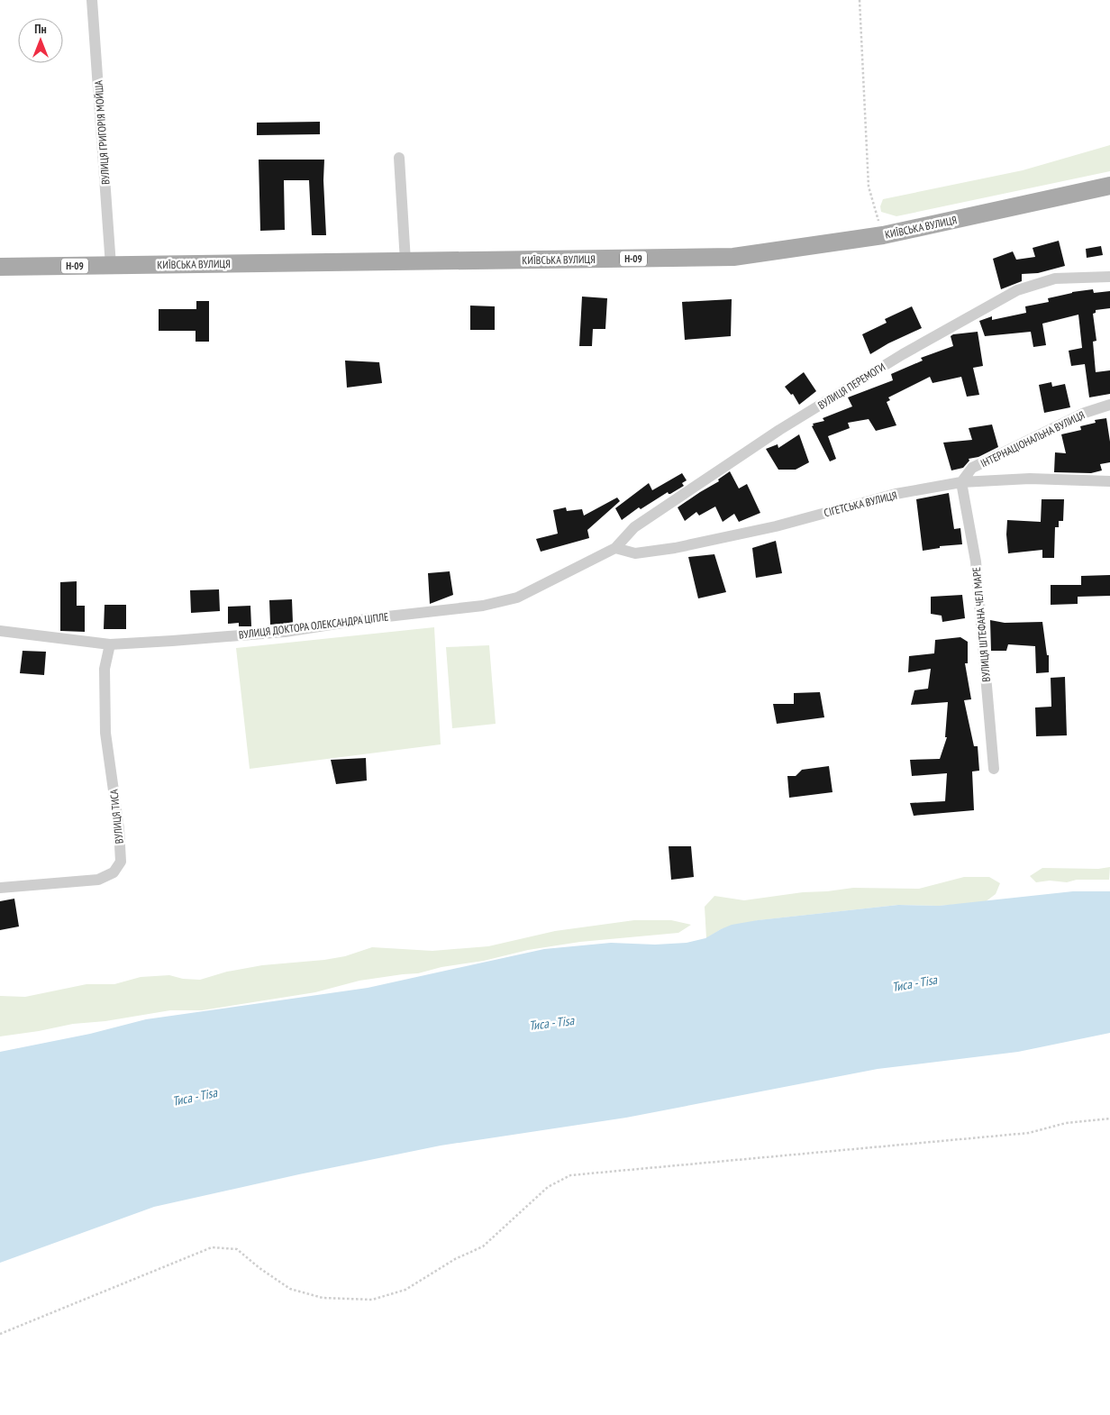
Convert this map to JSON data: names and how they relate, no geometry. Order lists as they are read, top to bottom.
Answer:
{
  "streets": {
    "main road": ["КИЇВСЬКА ВУЛИЦЯ", "Н-09"],
    "street": [
      "ВУЛИЦЯ ГРИГОРІЯ МОЙША",
      "ВУЛИЦЯ ПЕРЕМОГИ",
      "ІНТЕРНАЦІОНАЛЬНА ВУЛИЦЯ",
      "СІГЕТСЬКА ВУЛИЦЯ",
      "ВУЛИЦЯ ШТЕФАНА ЧЕЛ МАРЕ",
      "ВУЛИЦЯ ДОКТОРА ОЛЕКСАНДРА ЦІПЛЕ",
      "ВУЛИЦЯ ТИСА"
    ]
  },
  "crossings": [
    ["ВУЛИЦЯ ГРИГОРІЯ МОЙША", "КИЇВСЬКА ВУЛИЦЯ"],
    ["ВУЛИЦЯ ПЕРЕМОГИ", "СІГЕТСЬКА ВУЛИЦЯ"],
    ["ВУЛИЦЯ ПЕРЕМОГИ", "ВУЛИЦЯ ДОКТОРА ОЛЕКСАНДРА ЦІПЛЕ"],
    ["ІНТЕРНАЦІОНАЛЬНА ВУЛИЦЯ", "СІГЕТСЬКА ВУЛИЦЯ"],
    ["ІНТЕРНАЦІОНАЛЬНА ВУЛИЦЯ", "ВУЛИЦЯ ШТЕФАНА ЧЕЛ МАРЕ"],
    ["СІГЕТСЬКА ВУЛИЦЯ", "ВУЛИЦЯ ШТЕФАНА ЧЕЛ МАРЕ"],
    ["СІГЕТСЬКА ВУЛИЦЯ", "ВУЛИЦЯ ДОКТОРА ОЛЕКСАНДРА ЦІПЛЕ"],
    ["ВУЛИЦЯ ДОКТОРА ОЛЕКСАНДРА ЦІПЛЕ", "ВУЛИЦЯ ТИСА"]
  ],
  "water": ["Тиса - Tisa"],
  "north": "top"
}
